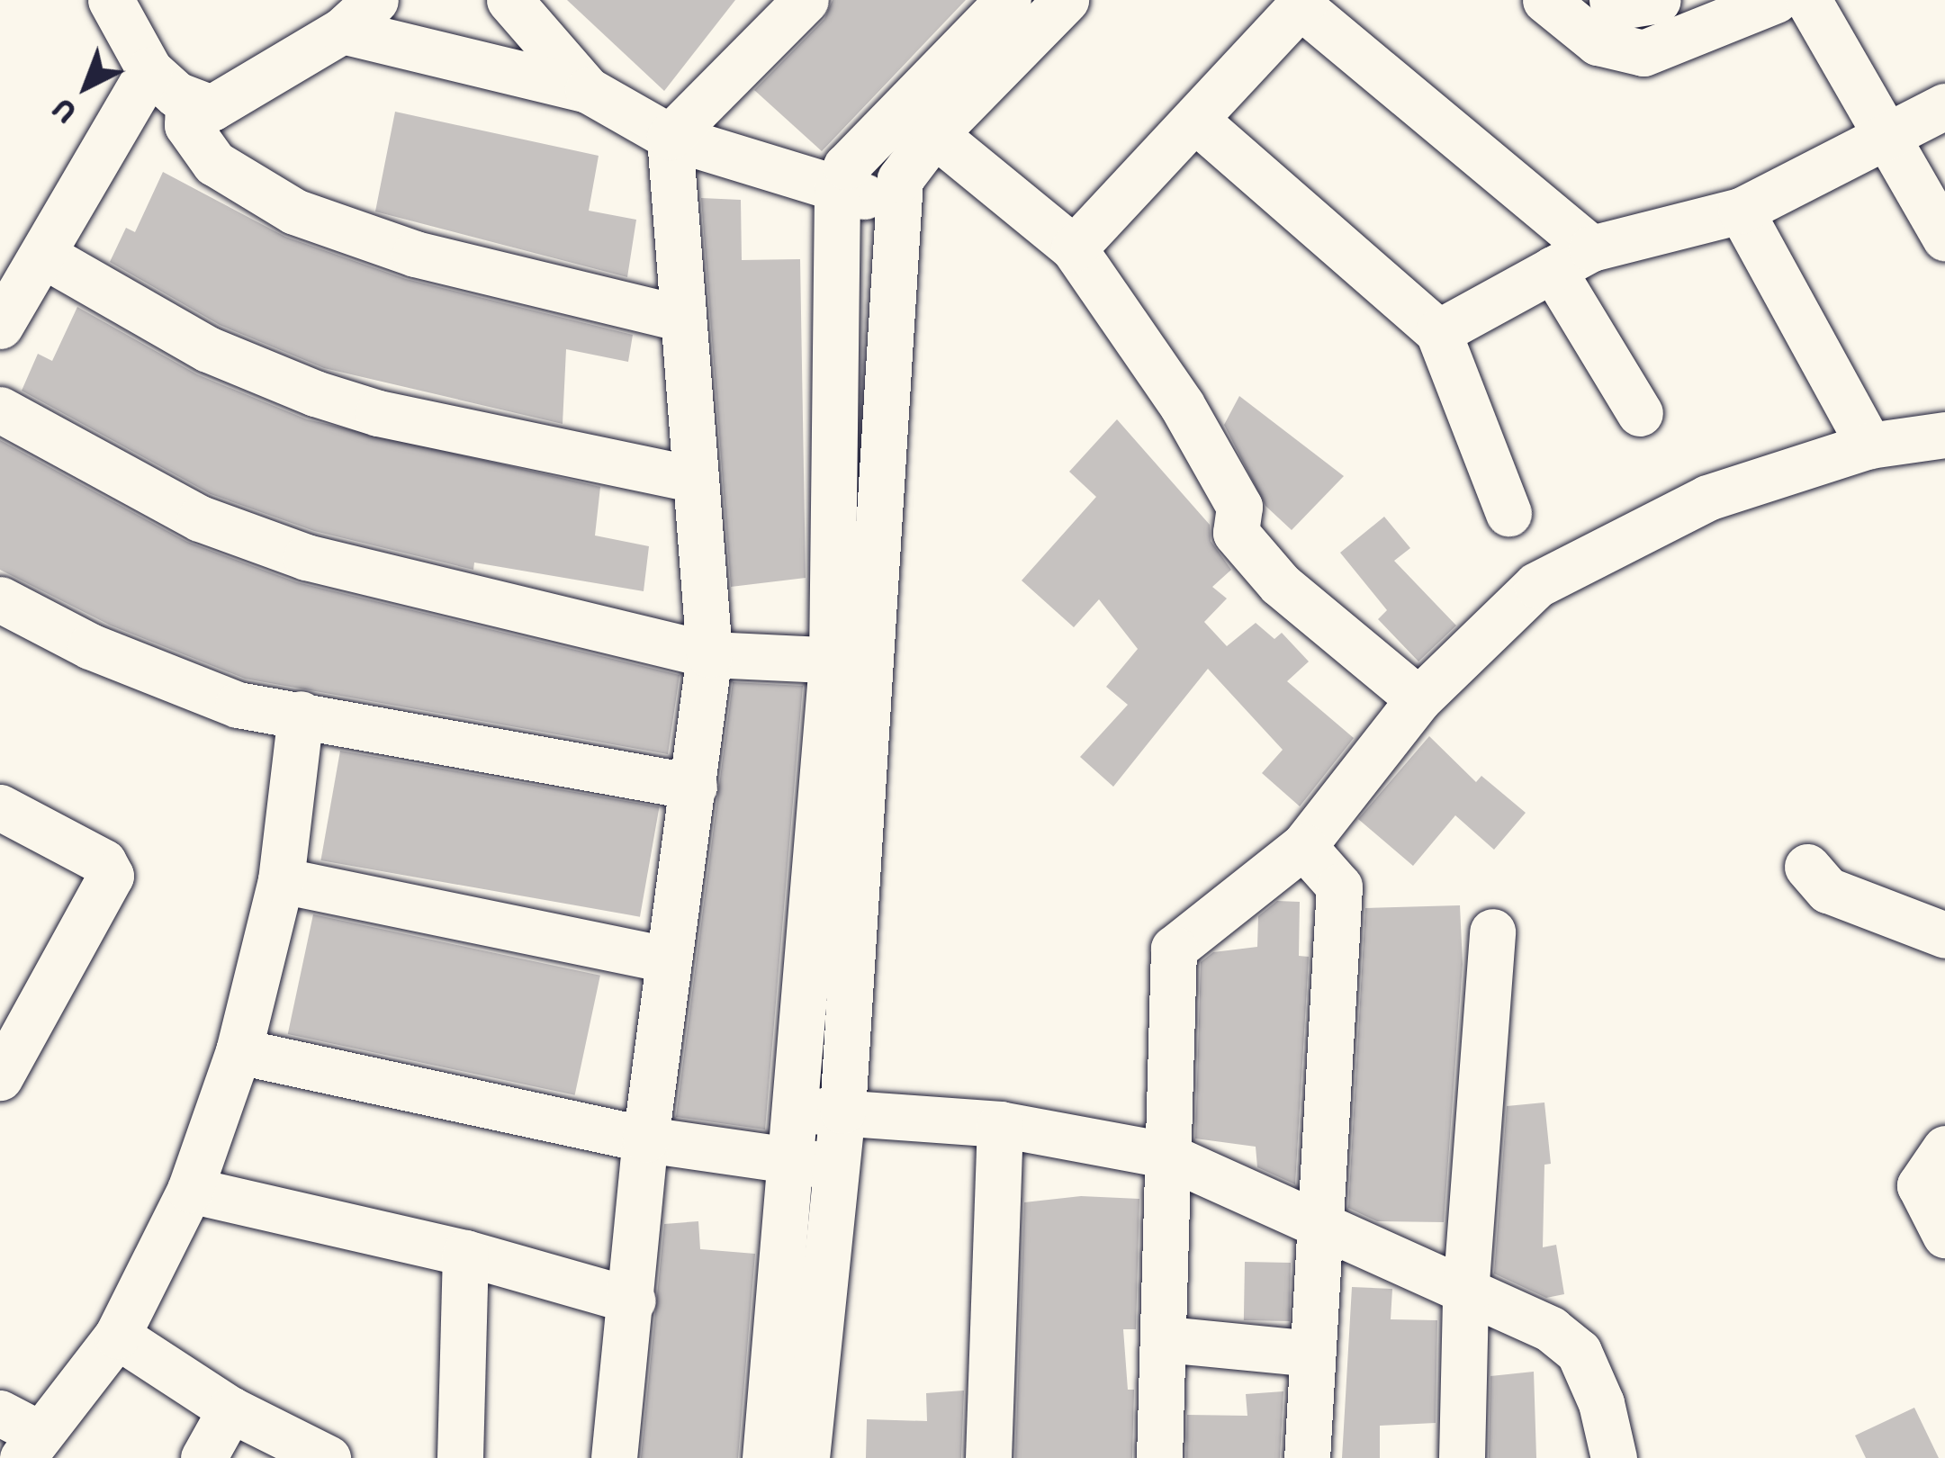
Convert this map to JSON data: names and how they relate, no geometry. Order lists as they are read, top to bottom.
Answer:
{
  "north": "bottom left"
}
